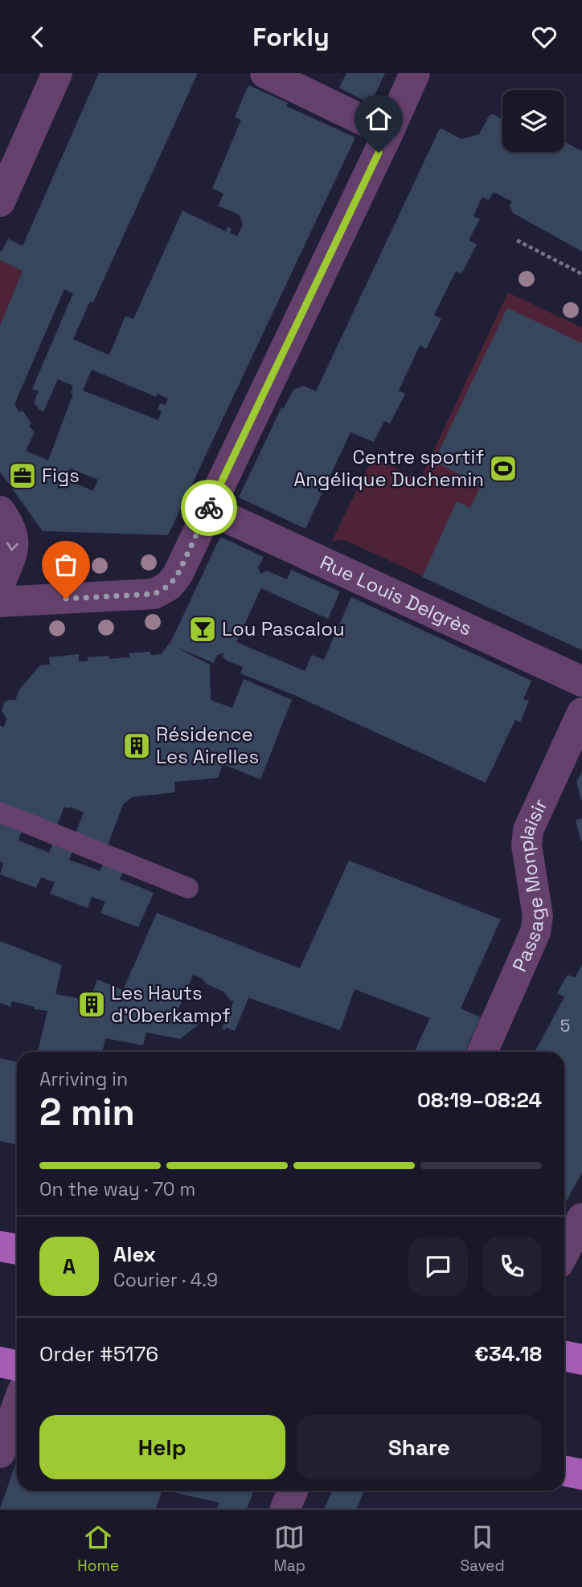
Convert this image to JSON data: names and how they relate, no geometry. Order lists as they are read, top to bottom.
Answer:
{
  "streets": {
    "street": ["Rue Louis Delgrès", "Passage Monplaisir"]
  },
  "places": {
    "sports": ["Centre sportif Angélique Duchemin"],
    "office": ["Figs"],
    "bar": ["Lou Pascalou"],
    "building": ["Résidence Les Airelles", "Les Hauts d'Oberkampf"]
  },
  "house_numbers": ["5"],
  "page": {
    "header": "Forkly",
    "heading": ["2 min", "Arriving in", "08:19–08:24"],
    "panel": [
      "Alex",
      "Courier · 4.9",
      "Order #5176",
      "€34.18"
    ],
    "bar": "On the way · 70 m",
    "round": "A",
    "buttons": ["Help", "Share"],
    "tabs": ["Home", "Map", "Saved"]
  }
}
